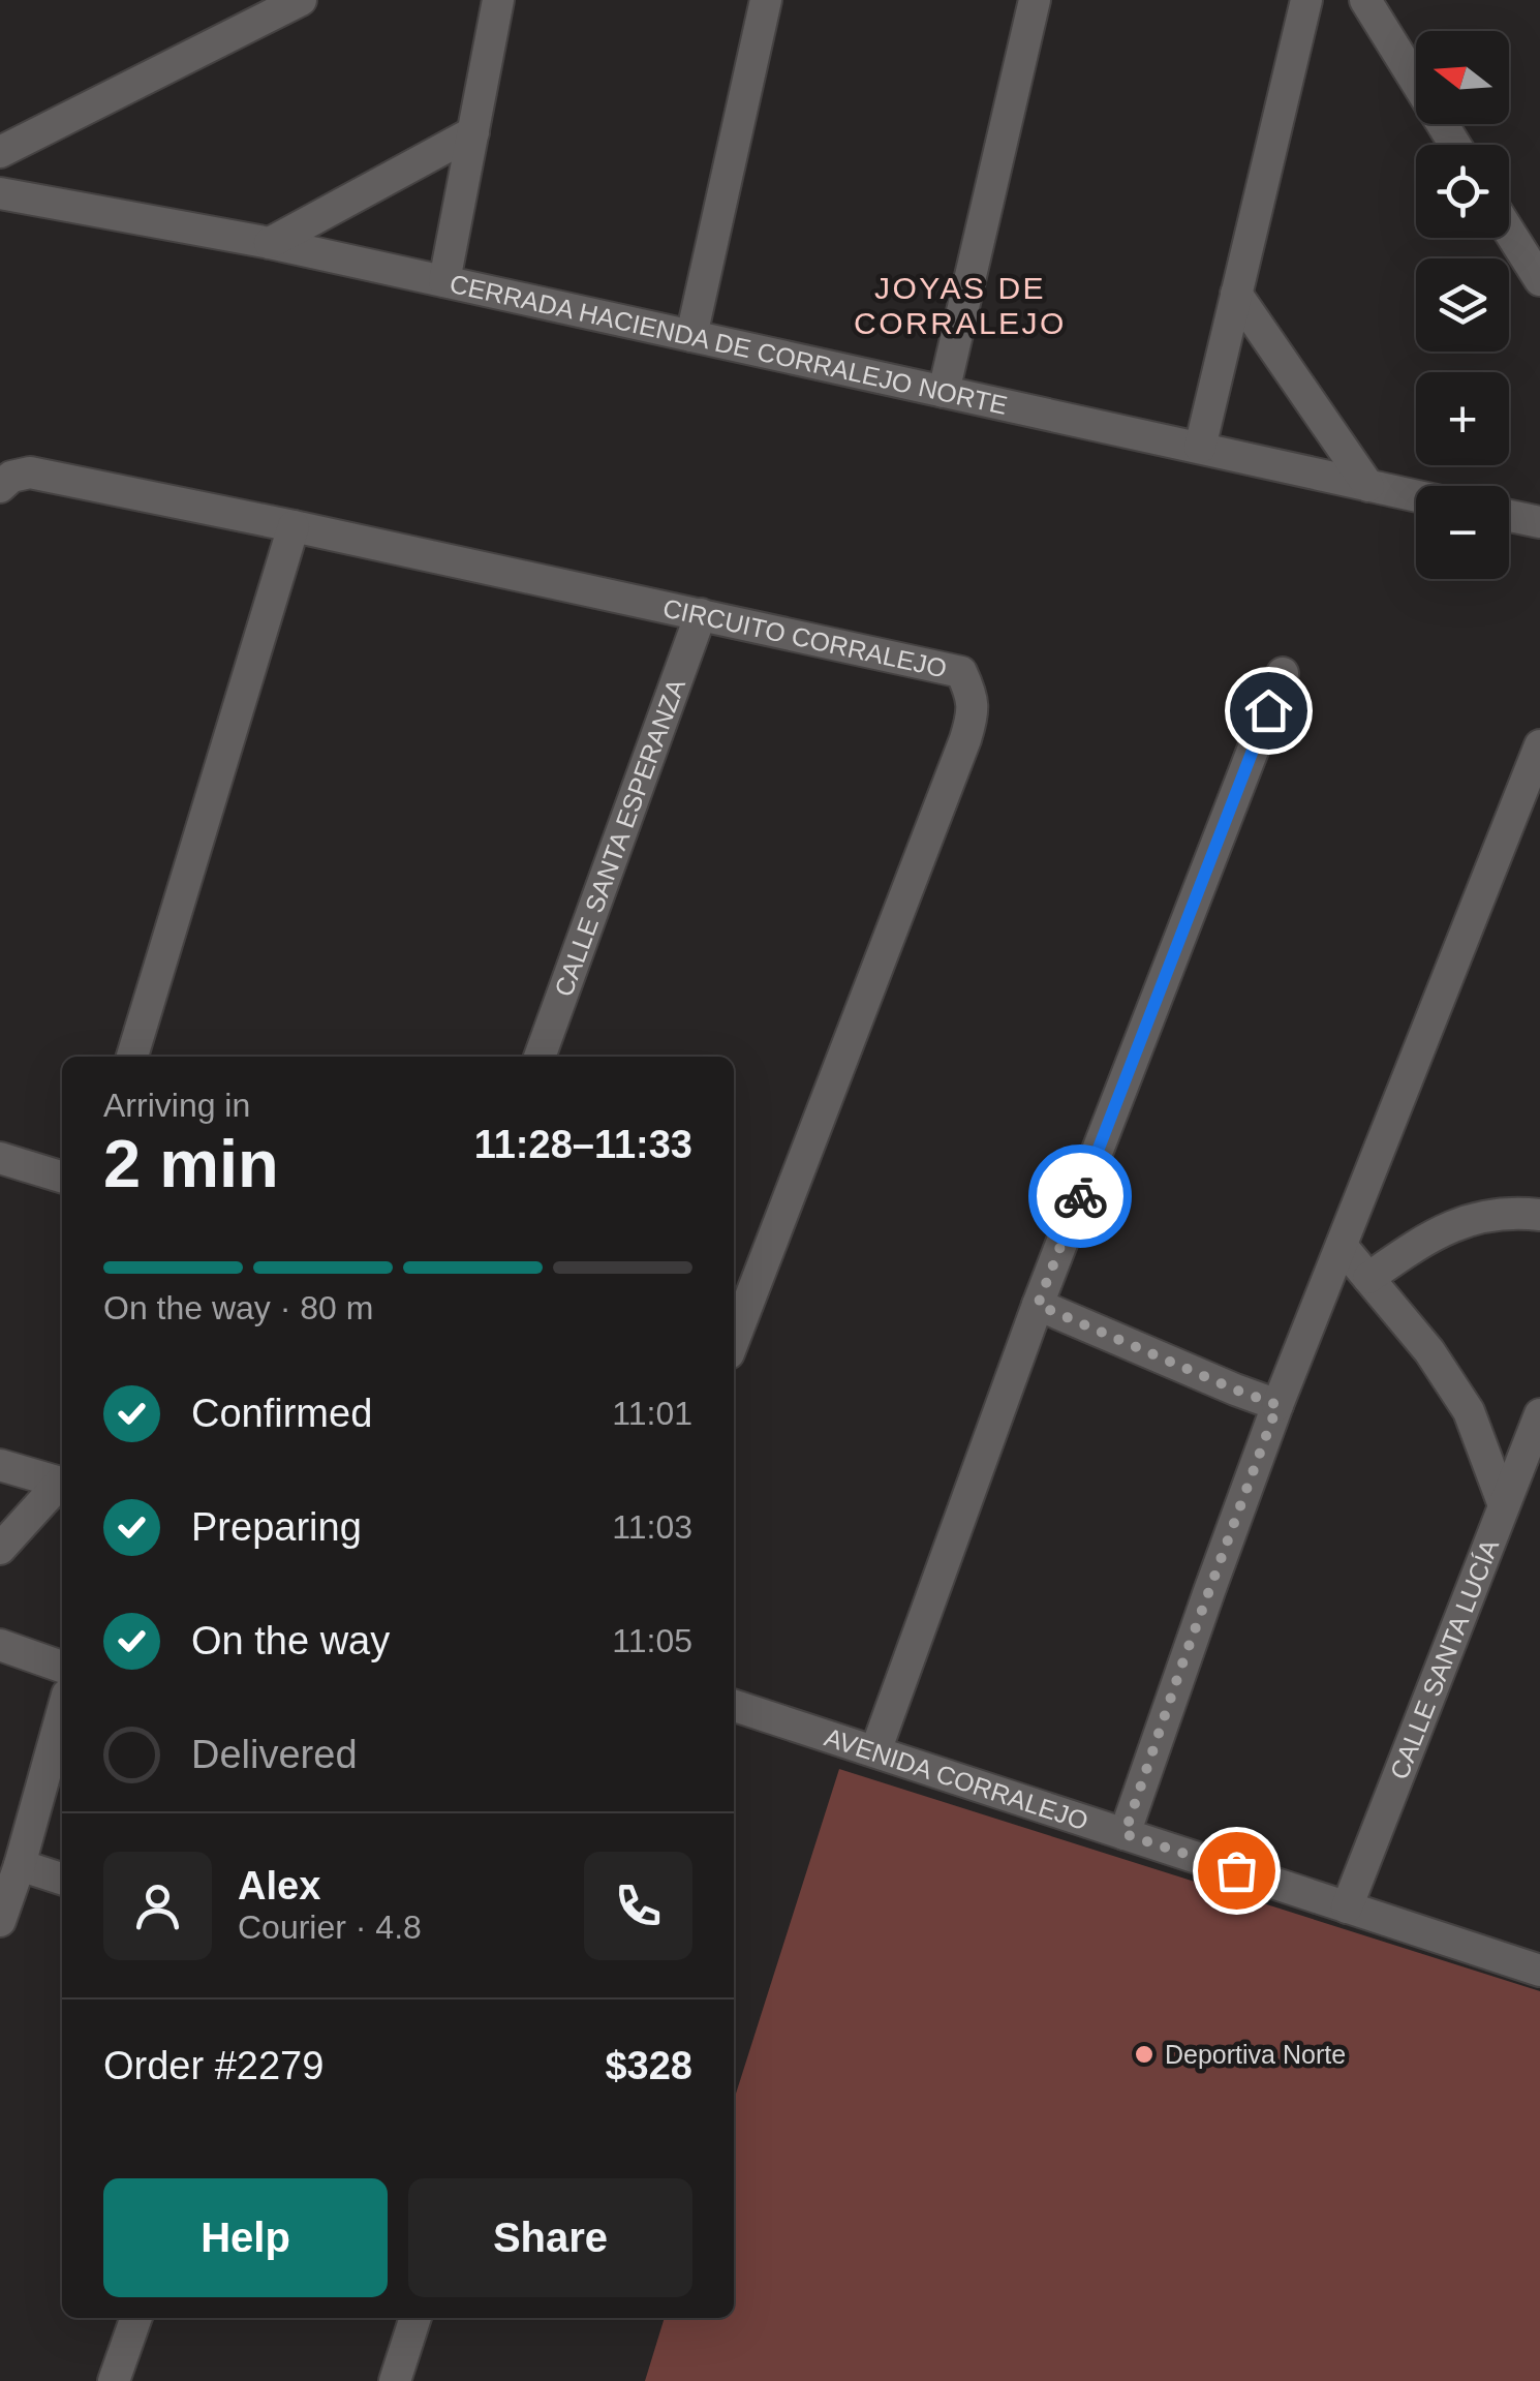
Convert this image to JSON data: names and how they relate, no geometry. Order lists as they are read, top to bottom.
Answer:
{
  "streets": {
    "street": [
      "CERRADA HACIENDA DE CORRALEJO NORTE",
      "CIRCUITO CORRALEJO",
      "CALLE SANTA ESPERANZA",
      "CALLE SANTA LUCÍA",
      "AVENIDA CORRALEJO"
    ]
  },
  "crossings": [
    ["CIRCUITO CORRALEJO", "CALLE SANTA ESPERANZA"],
    ["CALLE SANTA LUCÍA", "AVENIDA CORRALEJO"]
  ],
  "districts": ["JOYAS DE CORRALEJO"],
  "places": ["Deportiva Norte"],
  "north": "left",
  "page": {
    "map_buttons": ["+", "−"],
    "heading": ["2 min", "Arriving in", "11:28–11:33"],
    "panel": [
      "Alex",
      "Courier · 4.8",
      "Order #2279",
      "$328"
    ],
    "bar": "On the way · 80 m",
    "list": [
      ["Confirmed", "11:01"],
      ["Preparing", "11:03"],
      ["On the way", "11:05"],
      "Delivered"
    ],
    "buttons": ["Help", "Share"]
  }
}
